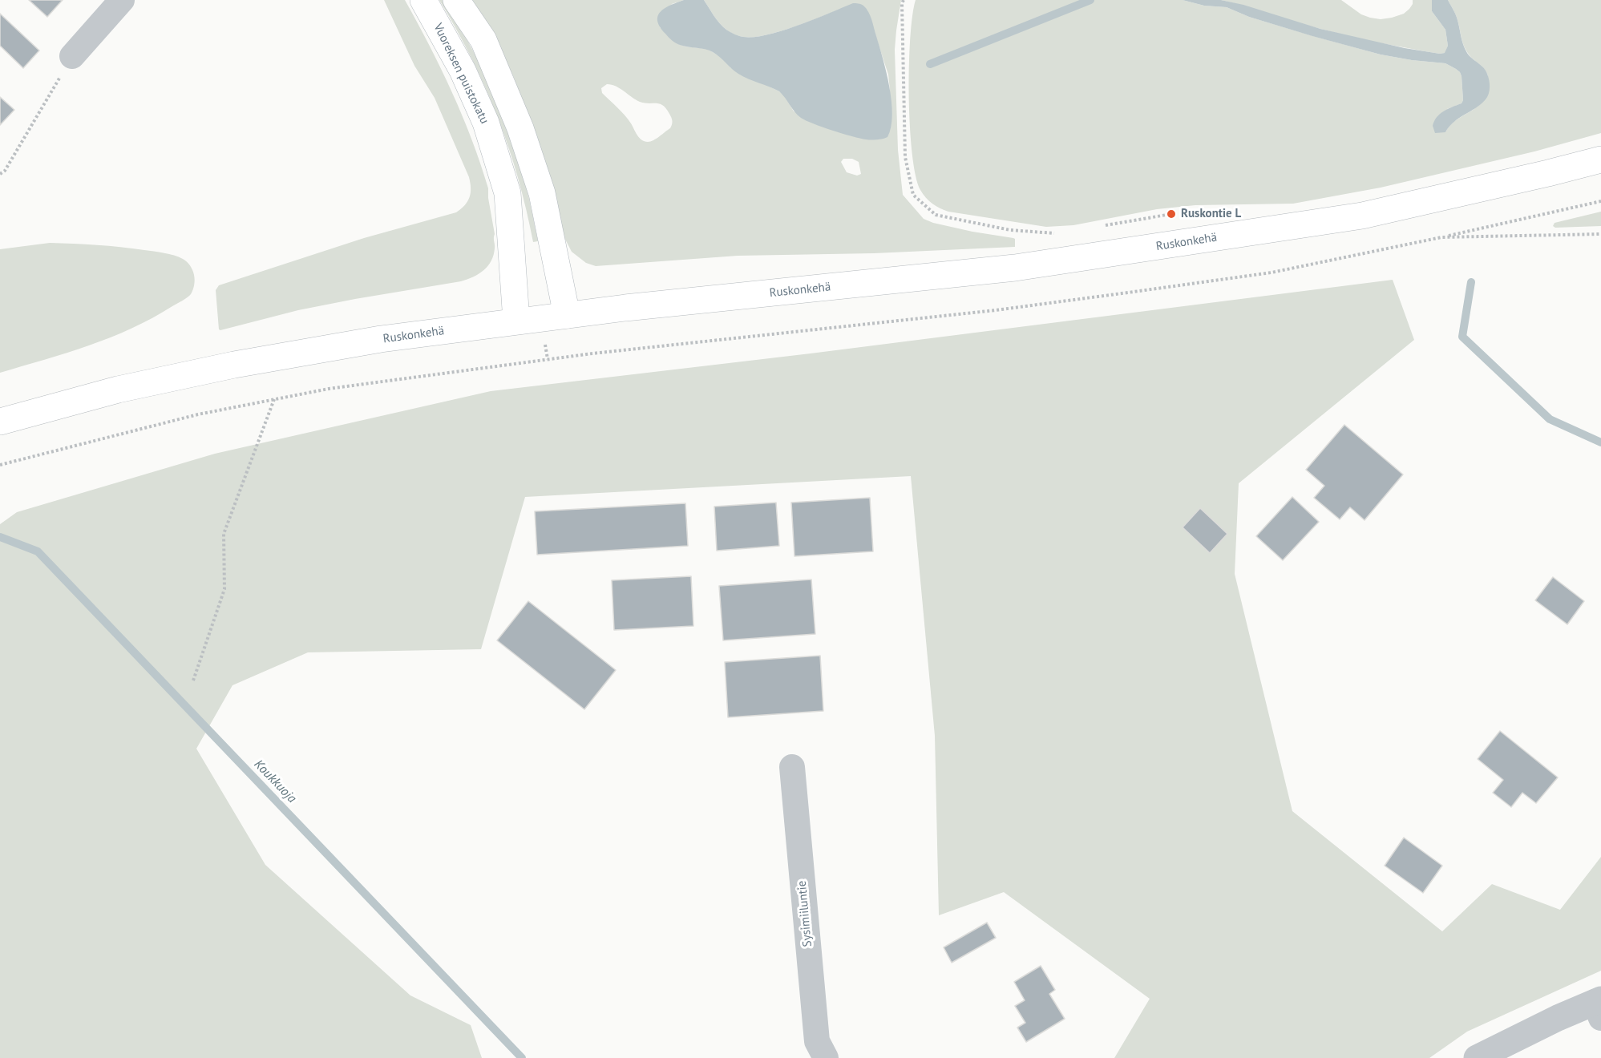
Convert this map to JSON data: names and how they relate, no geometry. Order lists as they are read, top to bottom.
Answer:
{
  "streets": {
    "main road": ["Vuoreksen puistokatu", "Ruskonkehä"],
    "street": ["Sysimiiluntie"]
  },
  "crossings": [
    ["Vuoreksen puistokatu", "Ruskonkehä"]
  ],
  "water": ["Koukkuoja"],
  "places": ["Ruskontie L"]
}
